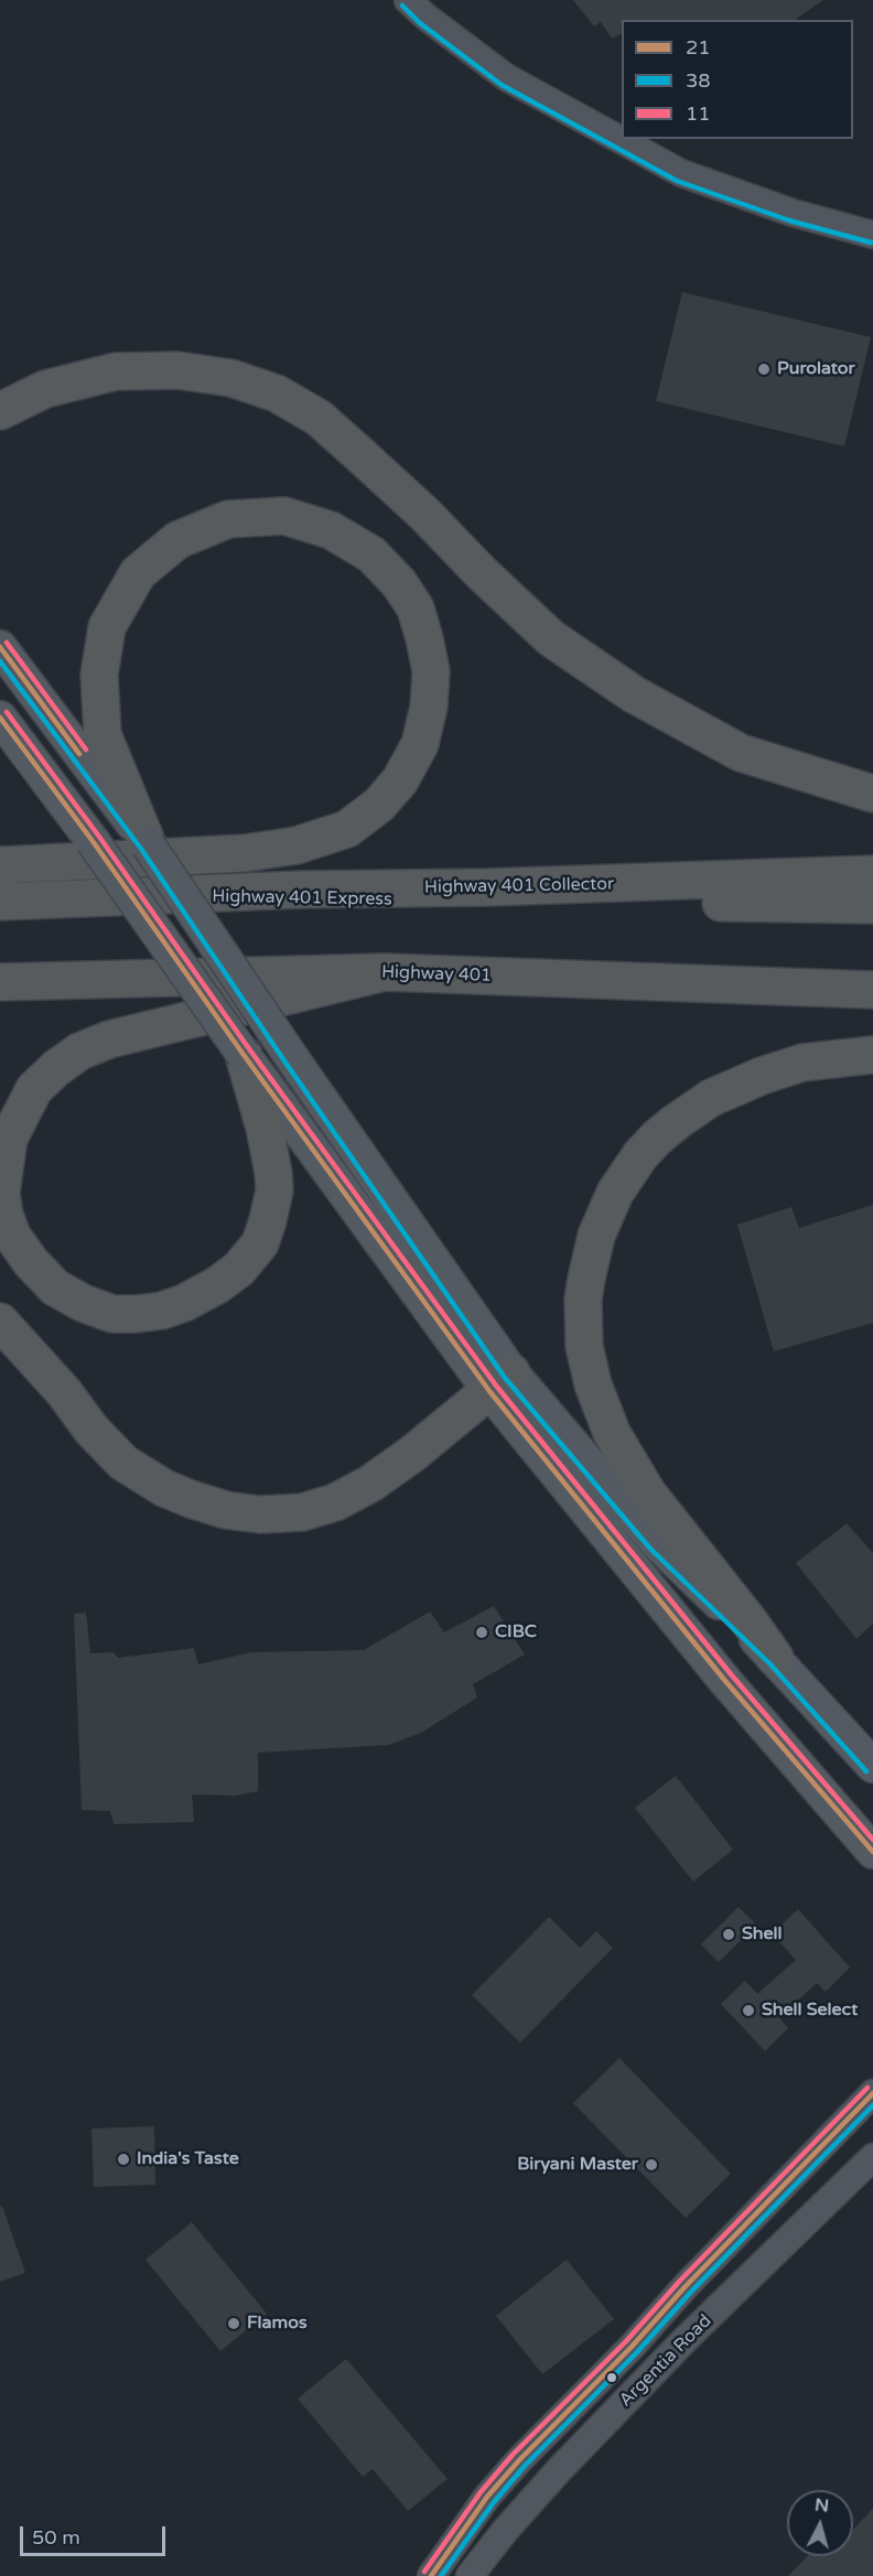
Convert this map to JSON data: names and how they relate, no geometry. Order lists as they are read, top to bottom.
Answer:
{
  "streets": {
    "highway": ["Highway 401 Collector", "Highway 401 Express", "Highway 401"],
    "street": ["Argentia Road"]
  },
  "crossings": [
    ["Highway 401 Collector", "Highway 401 Express"]
  ],
  "places": [
    "Purolator",
    "CIBC",
    "Shell",
    "Shell Select",
    "India's Taste",
    "Biryani Master",
    "Flamos"
  ],
  "lines": ["transit line 38", "transit line 11", "transit line 21"],
  "legend": ["21", "38", "11"],
  "scale_bar": "50 m",
  "north": "top"
}
